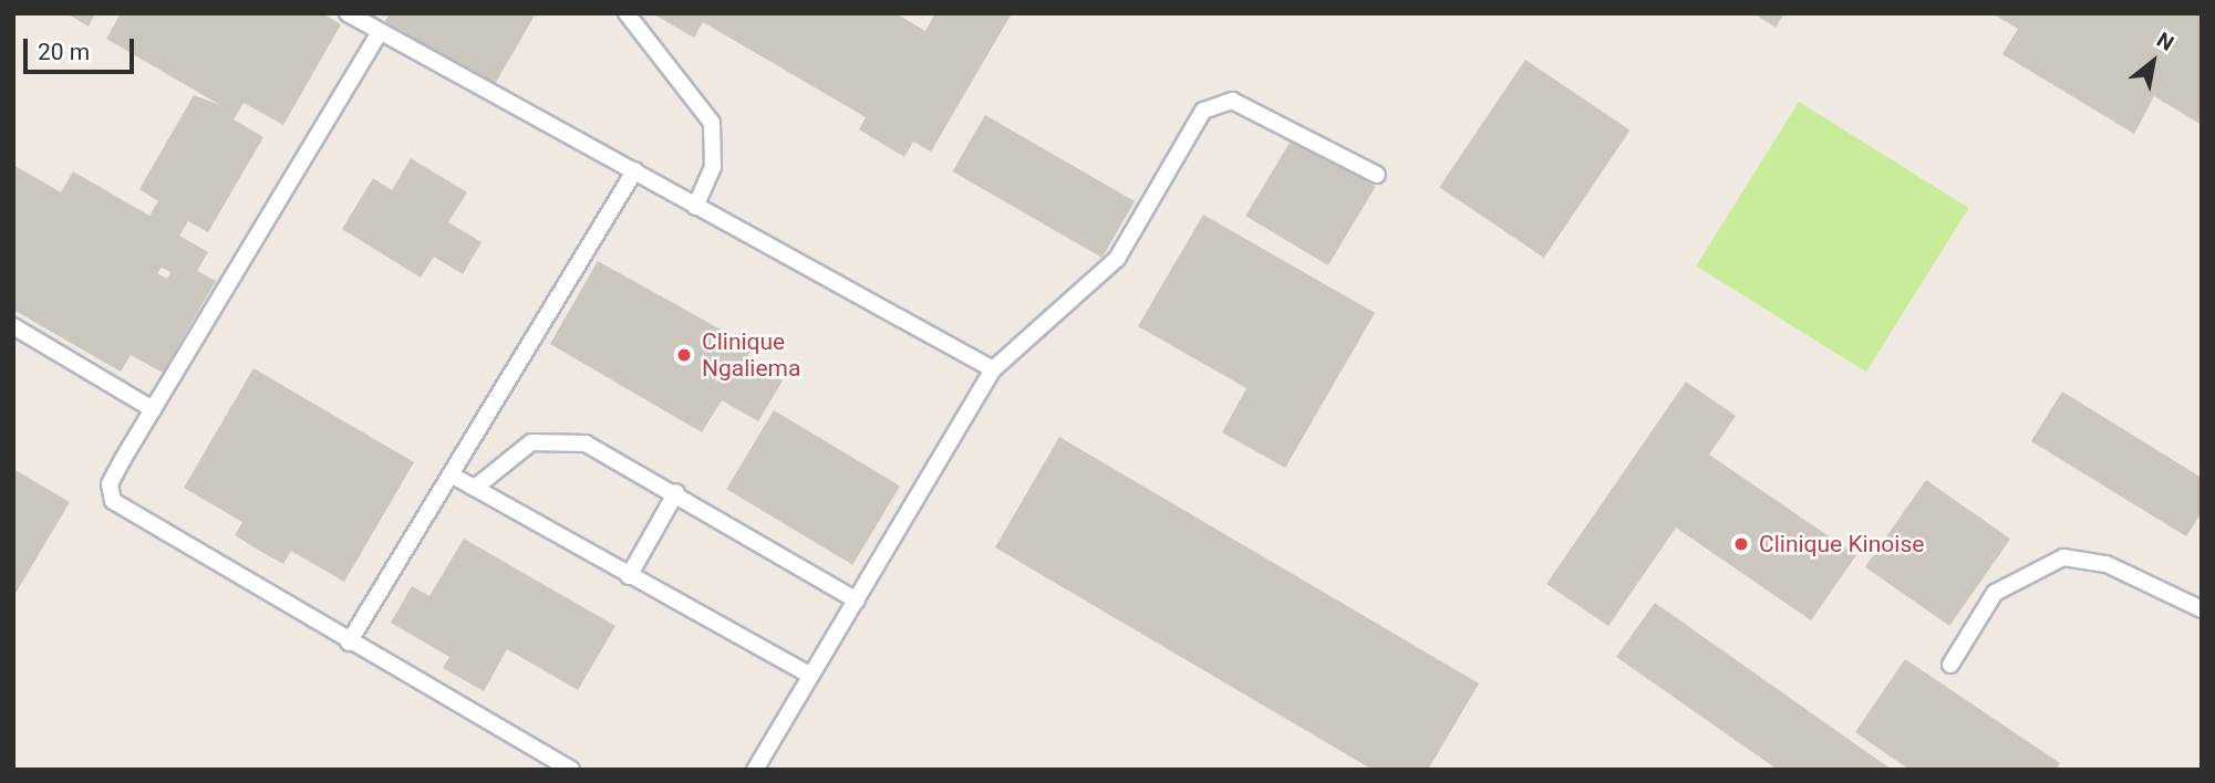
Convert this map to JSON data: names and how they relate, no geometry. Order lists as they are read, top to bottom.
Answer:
{
  "places": ["Clinique Ngaliema", "Clinique Kinoise"],
  "scale_bar": "20 m",
  "north": "top right"
}
